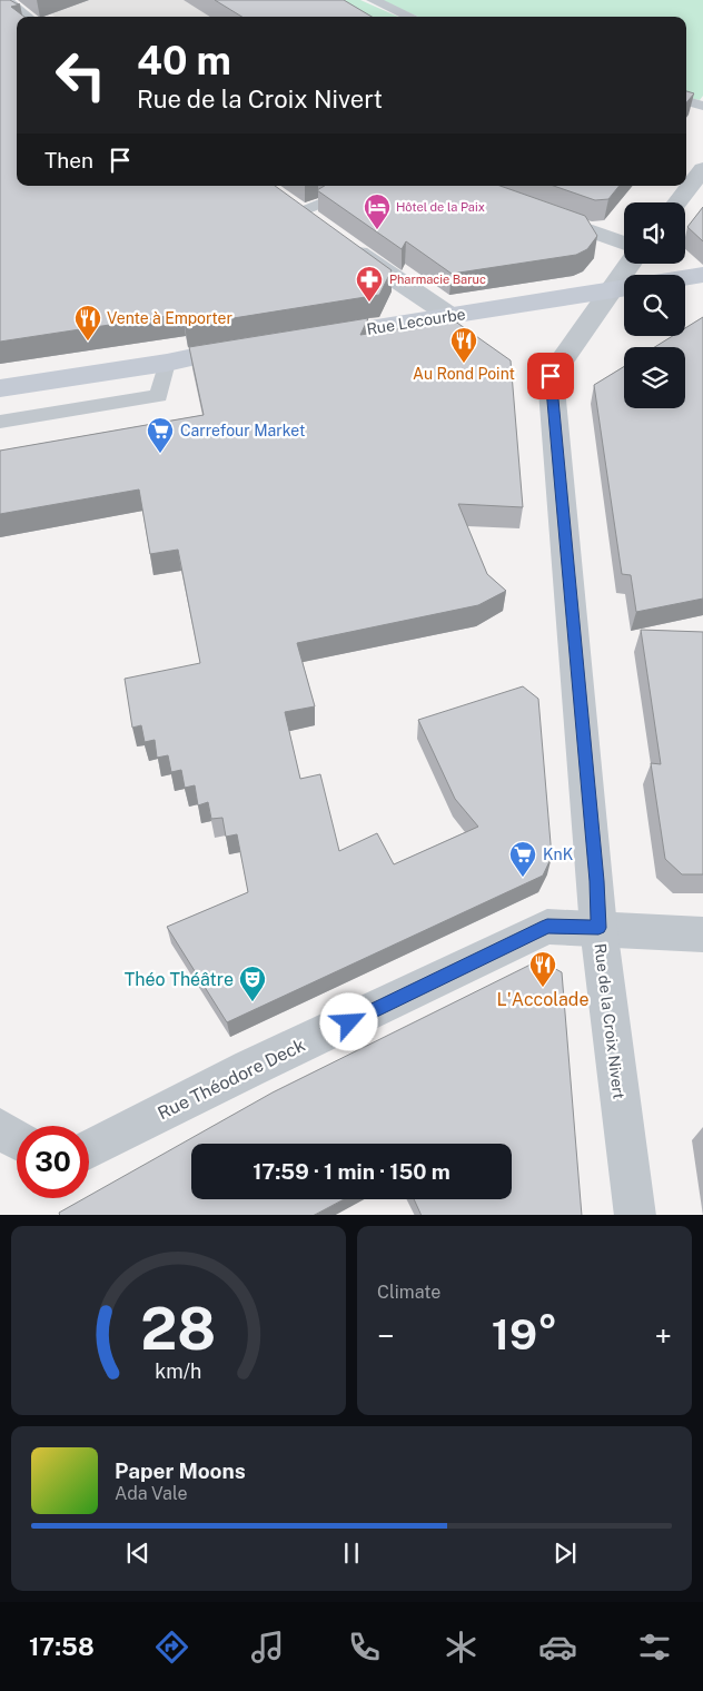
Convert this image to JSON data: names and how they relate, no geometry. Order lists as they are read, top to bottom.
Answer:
{
  "streets": {
    "main road": ["Rue Lecourbe"],
    "street": ["Rue de la Croix Nivert", "Rue Théodore Deck"]
  },
  "crossings": [
    ["Rue Lecourbe", "Rue de la Croix Nivert"],
    ["Rue de la Croix Nivert", "Rue Théodore Deck"]
  ],
  "places": {
    "hotel": ["Hôtel de la Paix"],
    "pharmacy": ["Pharmacie Baruc"],
    "restaurant": ["Vente à Emporter", "Au Rond Point", "L'Accolade"],
    "supermarket": ["Carrefour Market", "KnK"],
    "theatre": ["Théo Théâtre"]
  },
  "page": {
    "turn": ["40 m", "Rue de la Croix Nivert"],
    "then": "Then",
    "limit": "30",
    "trip": "17:59 · 1 min · 150 m",
    "tile": "Climate",
    "heat": ["−", "19°", "+"],
    "song": ["Paper Moons", "Ada Vale"],
    "tabs": "17:58",
    "gauge": ["28", "km/h"]
  }
}
